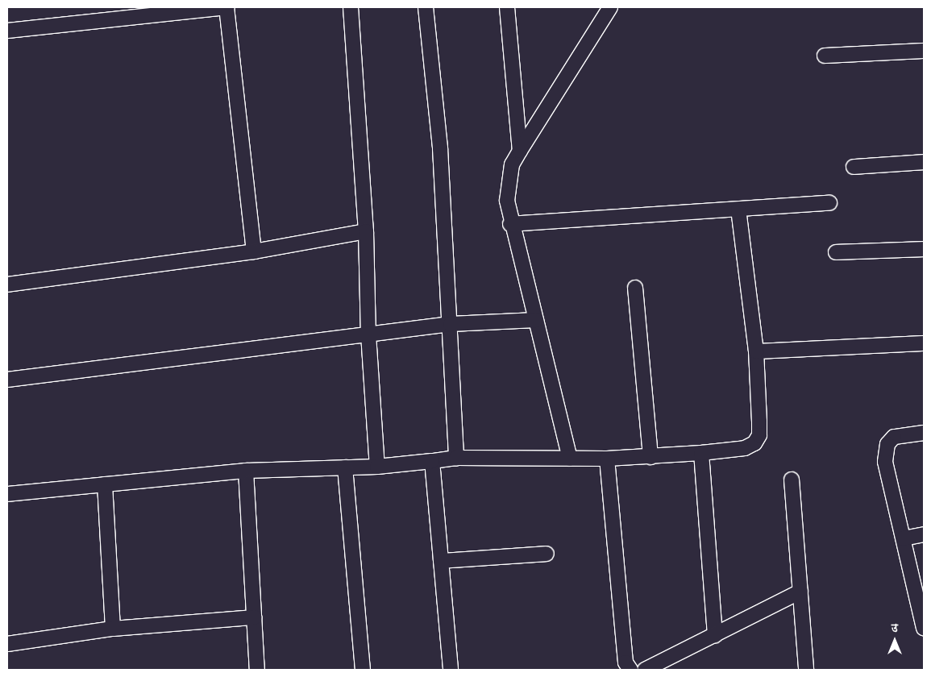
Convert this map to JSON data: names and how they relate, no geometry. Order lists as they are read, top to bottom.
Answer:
{
  "north": "top"
}
